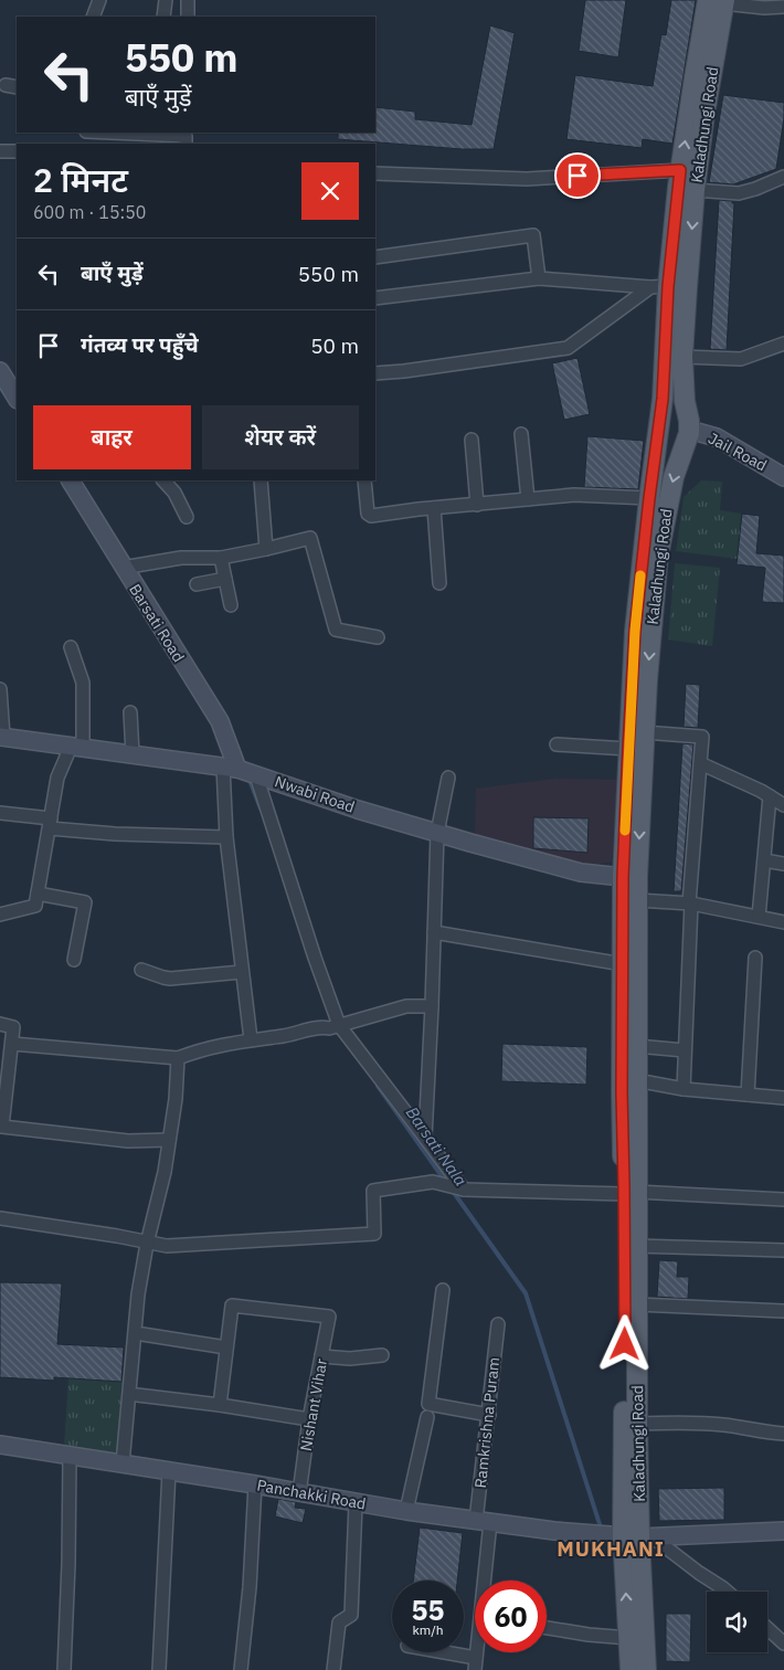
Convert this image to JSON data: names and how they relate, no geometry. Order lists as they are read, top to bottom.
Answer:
{
  "streets": {
    "main road": ["Kaladhungi Road"],
    "street": [
      "Jail Road",
      "Barsati Road",
      "Nwabi Road",
      "Nishant Vihar",
      "Ramkrishna Puram",
      "Panchakki Road"
    ]
  },
  "crossings": [
    ["Kaladhungi Road", "Jail Road"],
    ["Kaladhungi Road", "Nwabi Road"],
    ["Kaladhungi Road", "Panchakki Road"],
    ["Barsati Road", "Nwabi Road"],
    ["Nishant Vihar", "Panchakki Road"],
    ["Ramkrishna Puram", "Panchakki Road"]
  ],
  "districts": ["MUKHANI"],
  "water": ["Barsati Nala"],
  "page": {
    "turn": ["550 m", "बाएँ मुड़ें"],
    "heading": ["2 मिनट", "600 m · 15:50"],
    "list": [
      {
        "name": "बाएँ मुड़ें",
        "value": "550 m"
      },
      {
        "name": "गंतव्य पर पहुँचे",
        "value": "50 m"
      }
    ],
    "buttons": ["बाहर", "शेयर करें"],
    "speed": "55 km/h",
    "limit": "60"
  }
}
